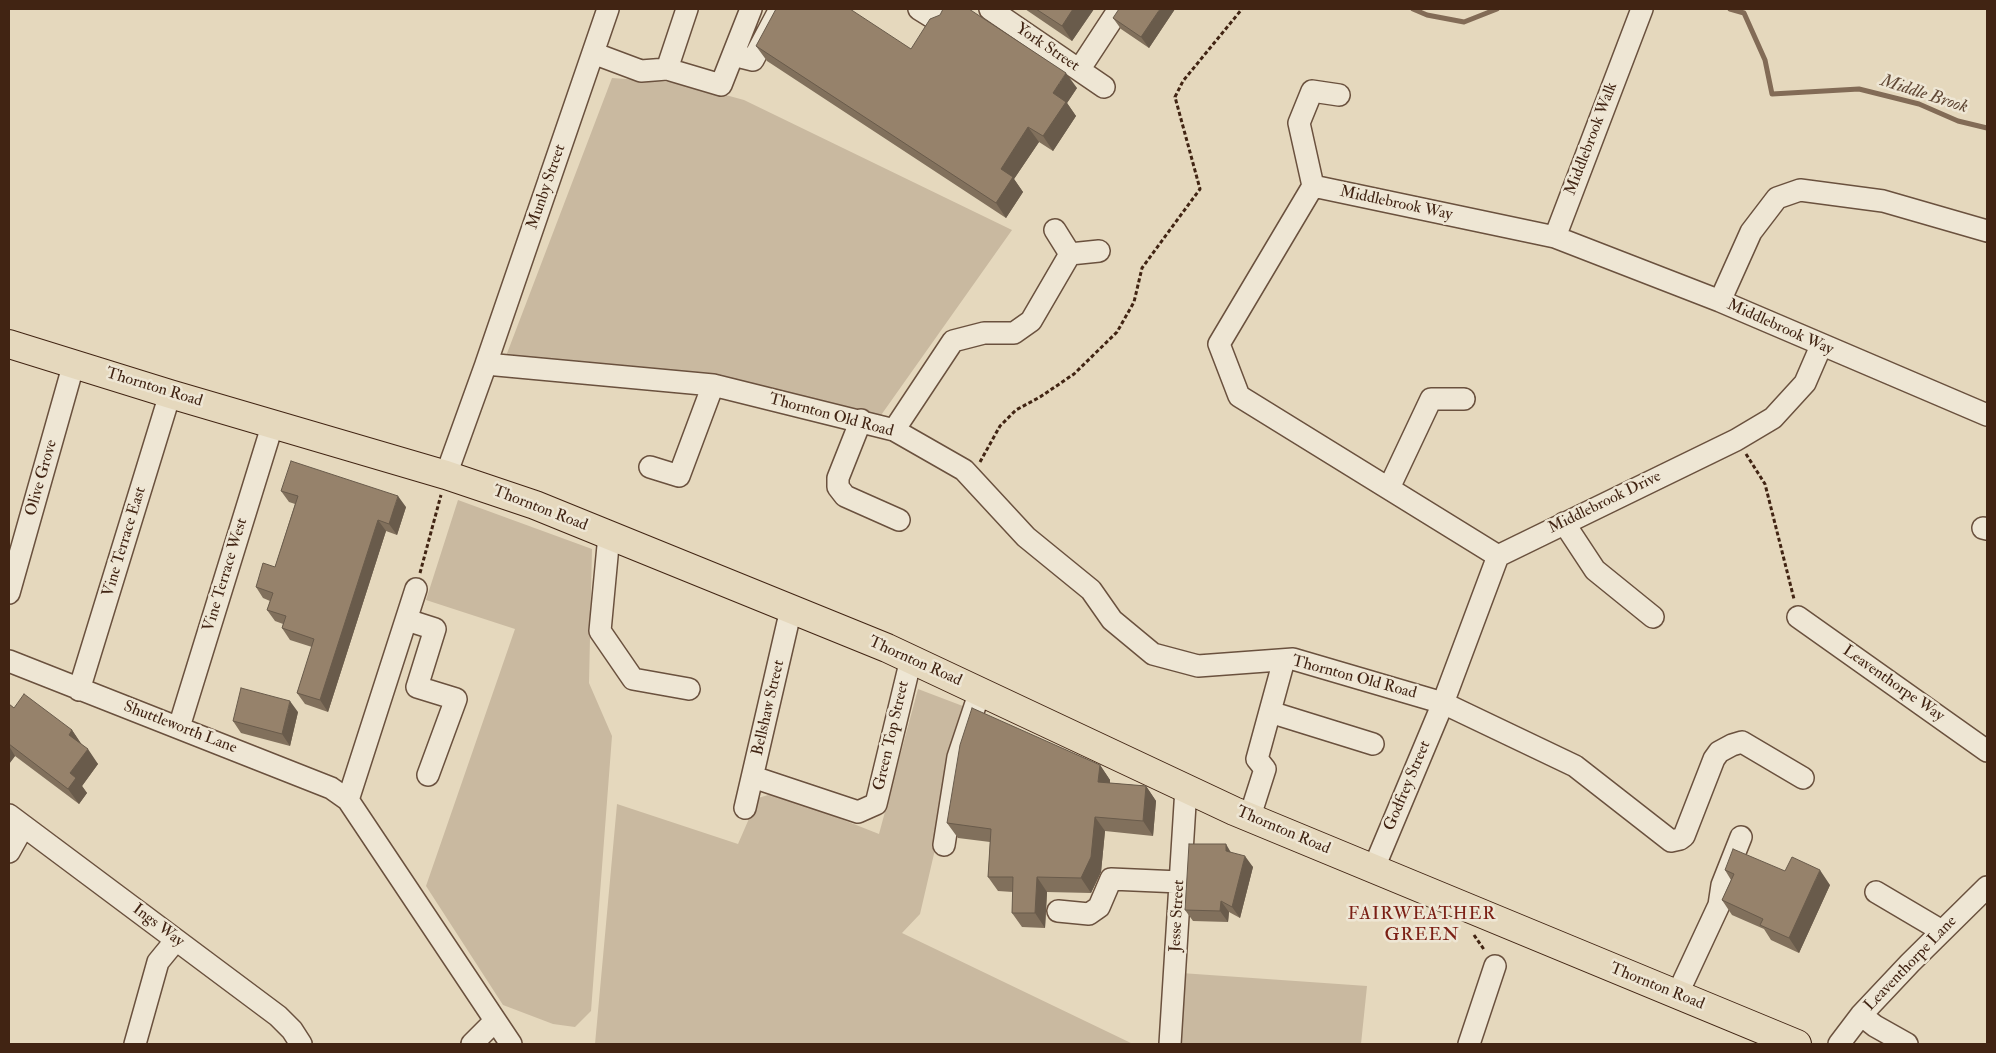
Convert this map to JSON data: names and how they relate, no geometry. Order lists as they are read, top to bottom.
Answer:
{
  "streets": {
    "main road": ["Thornton Road"],
    "street": [
      "York Street",
      "Middlebrook Walk",
      "Munby Street",
      "Middlebrook Way",
      "Thornton Old Road",
      "Olive Grove",
      "Middlebrook Drive",
      "Vine Terrace East",
      "Vine Terrace West",
      "Leaventhorpe Way",
      "Bellshaw Street",
      "Shuttleworth Lane",
      "Green Top Street",
      "Godfrey Street",
      "Jesse Street",
      "Ings Way",
      "Leaventhorpe Lane"
    ]
  },
  "crossings": [
    ["Middlebrook Walk", "Middlebrook Way"],
    ["Munby Street", "Thornton Old Road"],
    ["Middlebrook Way", "Middlebrook Drive"],
    ["Thornton Road", "Olive Grove"],
    ["Thornton Road", "Vine Terrace East"],
    ["Thornton Road", "Vine Terrace West"],
    ["Thornton Road", "Bellshaw Street"],
    ["Thornton Road", "Green Top Street"],
    ["Thornton Road", "Godfrey Street"],
    ["Thornton Road", "Jesse Street"],
    ["Thornton Old Road", "Godfrey Street"],
    ["Vine Terrace East", "Shuttleworth Lane"],
    ["Vine Terrace West", "Shuttleworth Lane"],
    ["Bellshaw Street", "Green Top Street"]
  ],
  "districts": ["FAIRWEATHER GREEN"],
  "water": ["Middle Brook"]
}
